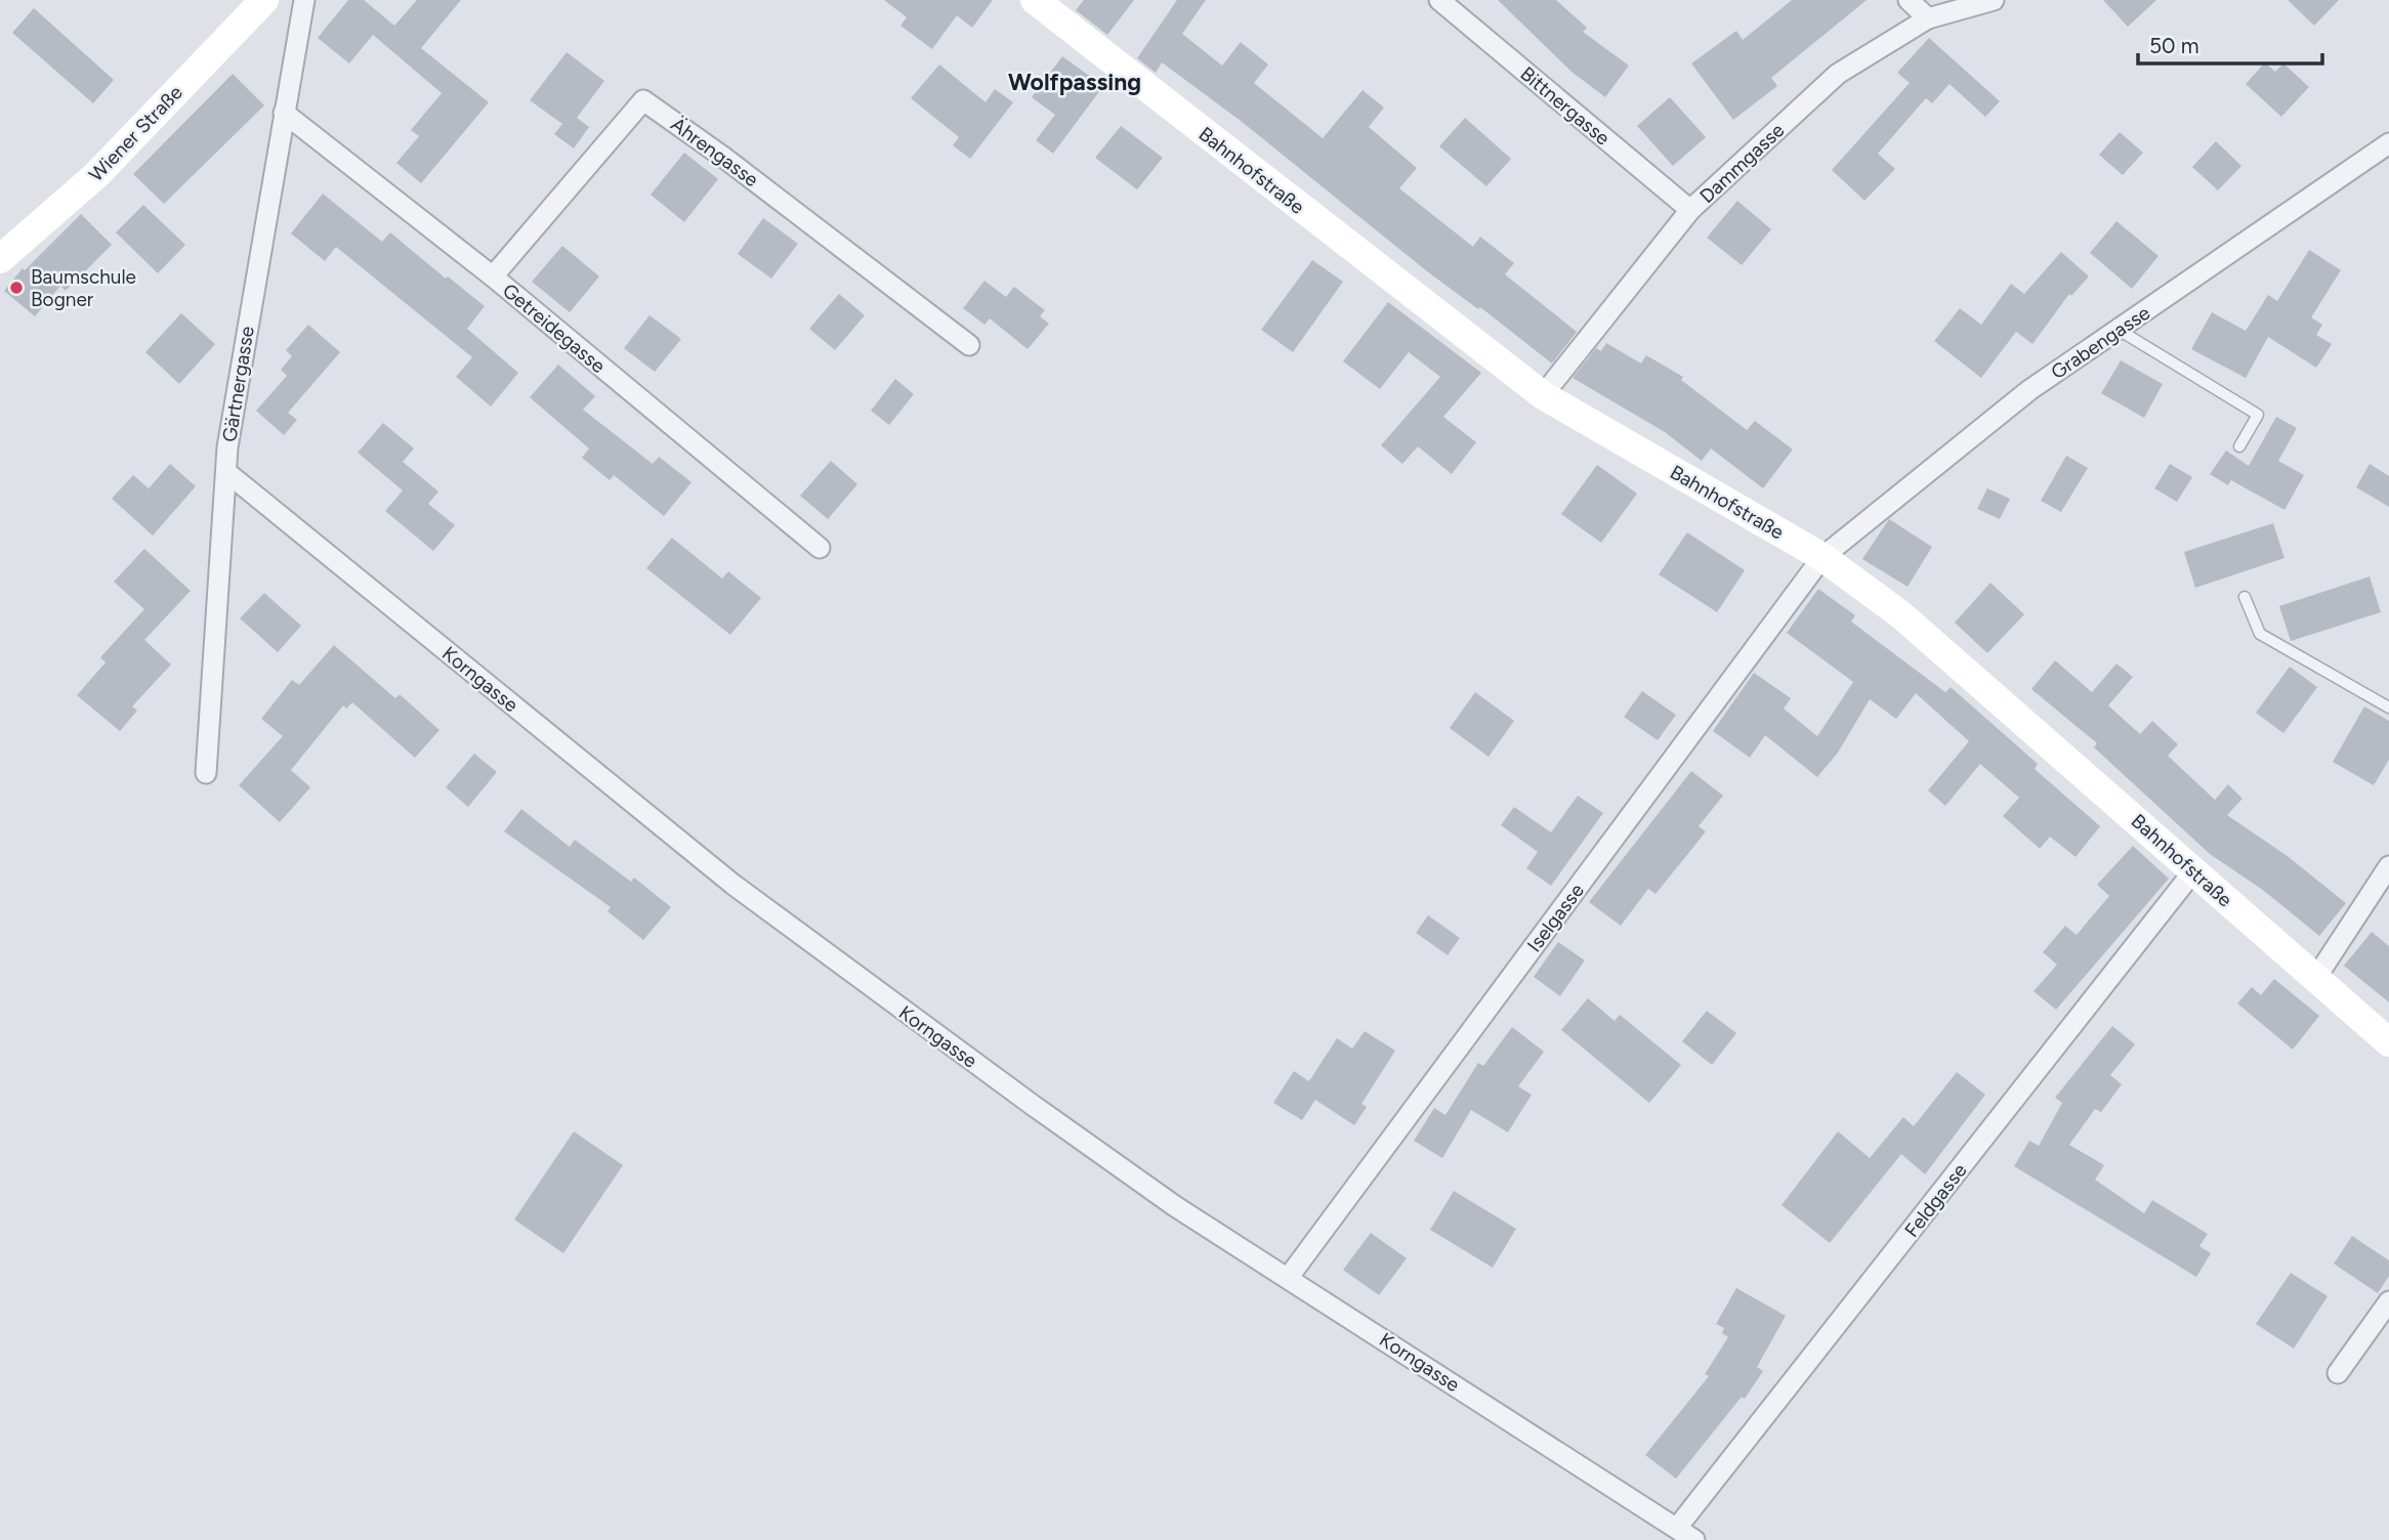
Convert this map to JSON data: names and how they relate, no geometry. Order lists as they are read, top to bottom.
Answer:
{
  "streets": {
    "street": [
      "Bittnergasse",
      "Wiener Straße",
      "Ährengasse",
      "Dammgasse",
      "Bahnhofstraße",
      "Getreidegasse",
      "Grabengasse",
      "Gärtnergasse",
      "Korngasse",
      "Iselgasse",
      "Feldgasse"
    ]
  },
  "crossings": [
    ["Bittnergasse", "Dammgasse"],
    ["Ährengasse", "Getreidegasse"],
    ["Dammgasse", "Bahnhofstraße"],
    ["Bahnhofstraße", "Grabengasse"],
    ["Bahnhofstraße", "Iselgasse"],
    ["Bahnhofstraße", "Feldgasse"],
    ["Getreidegasse", "Gärtnergasse"],
    ["Grabengasse", "Iselgasse"],
    ["Gärtnergasse", "Korngasse"],
    ["Korngasse", "Iselgasse"],
    ["Korngasse", "Feldgasse"]
  ],
  "districts": ["Wolfpassing"],
  "places": ["Baumschule Bogner"],
  "scale_bar": "50 m"
}
